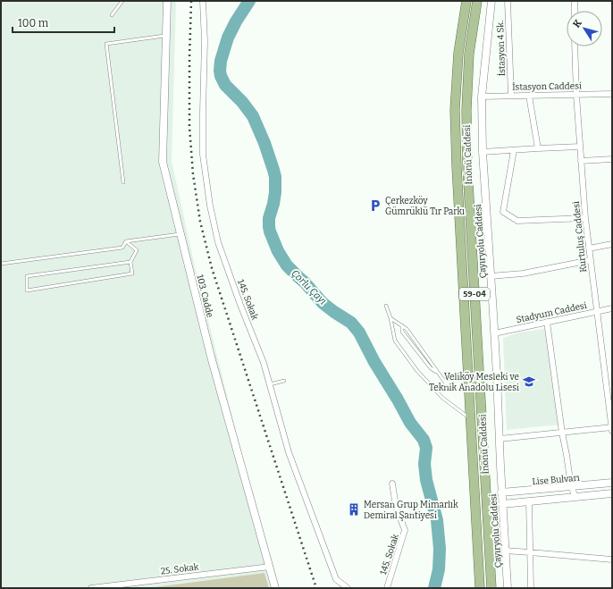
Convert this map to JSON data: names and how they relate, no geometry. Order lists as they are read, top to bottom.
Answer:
{
  "streets": {
    "main road": ["İnönü Caddesi", "59-04"],
    "street": [
      "İstasyon 4 Sk.",
      "İstasyon Caddesi",
      "Kurtuluş Caddesi",
      "Çayıryolu Caddesi",
      "103. Cadde",
      "145. Sokak",
      "Stadyum Caddesi",
      "Lise Bulvarı",
      "25. Sokak"
    ]
  },
  "crossings": [
    ["İstasyon 4 Sk.", "İstasyon Caddesi"],
    ["İstasyon Caddesi", "Kurtuluş Caddesi"],
    ["İstasyon Caddesi", "Çayıryolu Caddesi"],
    ["Kurtuluş Caddesi", "Stadyum Caddesi"],
    ["Çayıryolu Caddesi", "Stadyum Caddesi"],
    ["Çayıryolu Caddesi", "Lise Bulvarı"],
    ["103. Cadde", "25. Sokak"]
  ],
  "water": ["Çorlu Çayı"],
  "places": {
    "parking": ["Çerkezköy Gümrüklü Tır Parkı"],
    "school or university": ["Veliköy Mesleki ve Teknik Anadolu Lisesi"],
    "building": ["Mersan Grup Mimarlık Demiral Şantiyesi"]
  },
  "scale_bar": "100 m",
  "north": "top left"
}
